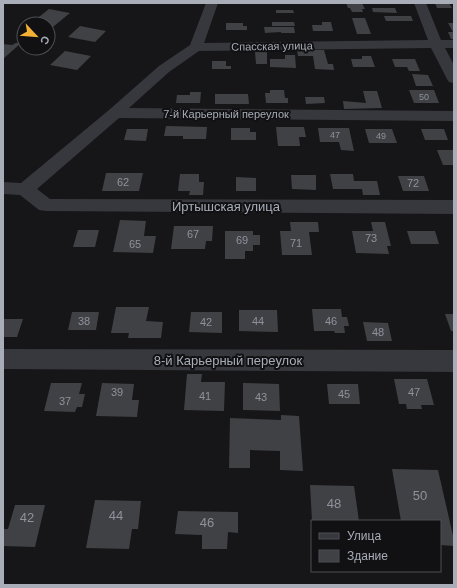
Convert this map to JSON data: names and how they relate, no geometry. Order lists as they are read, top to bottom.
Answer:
{
  "streets": {
    "street": [
      "Спасская улица",
      "7-й Карьерный переулок",
      "Иртышская улица",
      "8-й Карьерный переулок"
    ]
  },
  "house_numbers": [
    "50",
    "47",
    "49",
    "62",
    "72",
    "67",
    "73",
    "69",
    "71",
    "65",
    "38",
    "44",
    "46",
    "42",
    "48",
    "39",
    "47",
    "45",
    "41",
    "43",
    "37",
    "50",
    "48",
    "44",
    "42",
    "46"
  ],
  "legend": ["Улица", "Здание"],
  "north": "bottom right"
}
